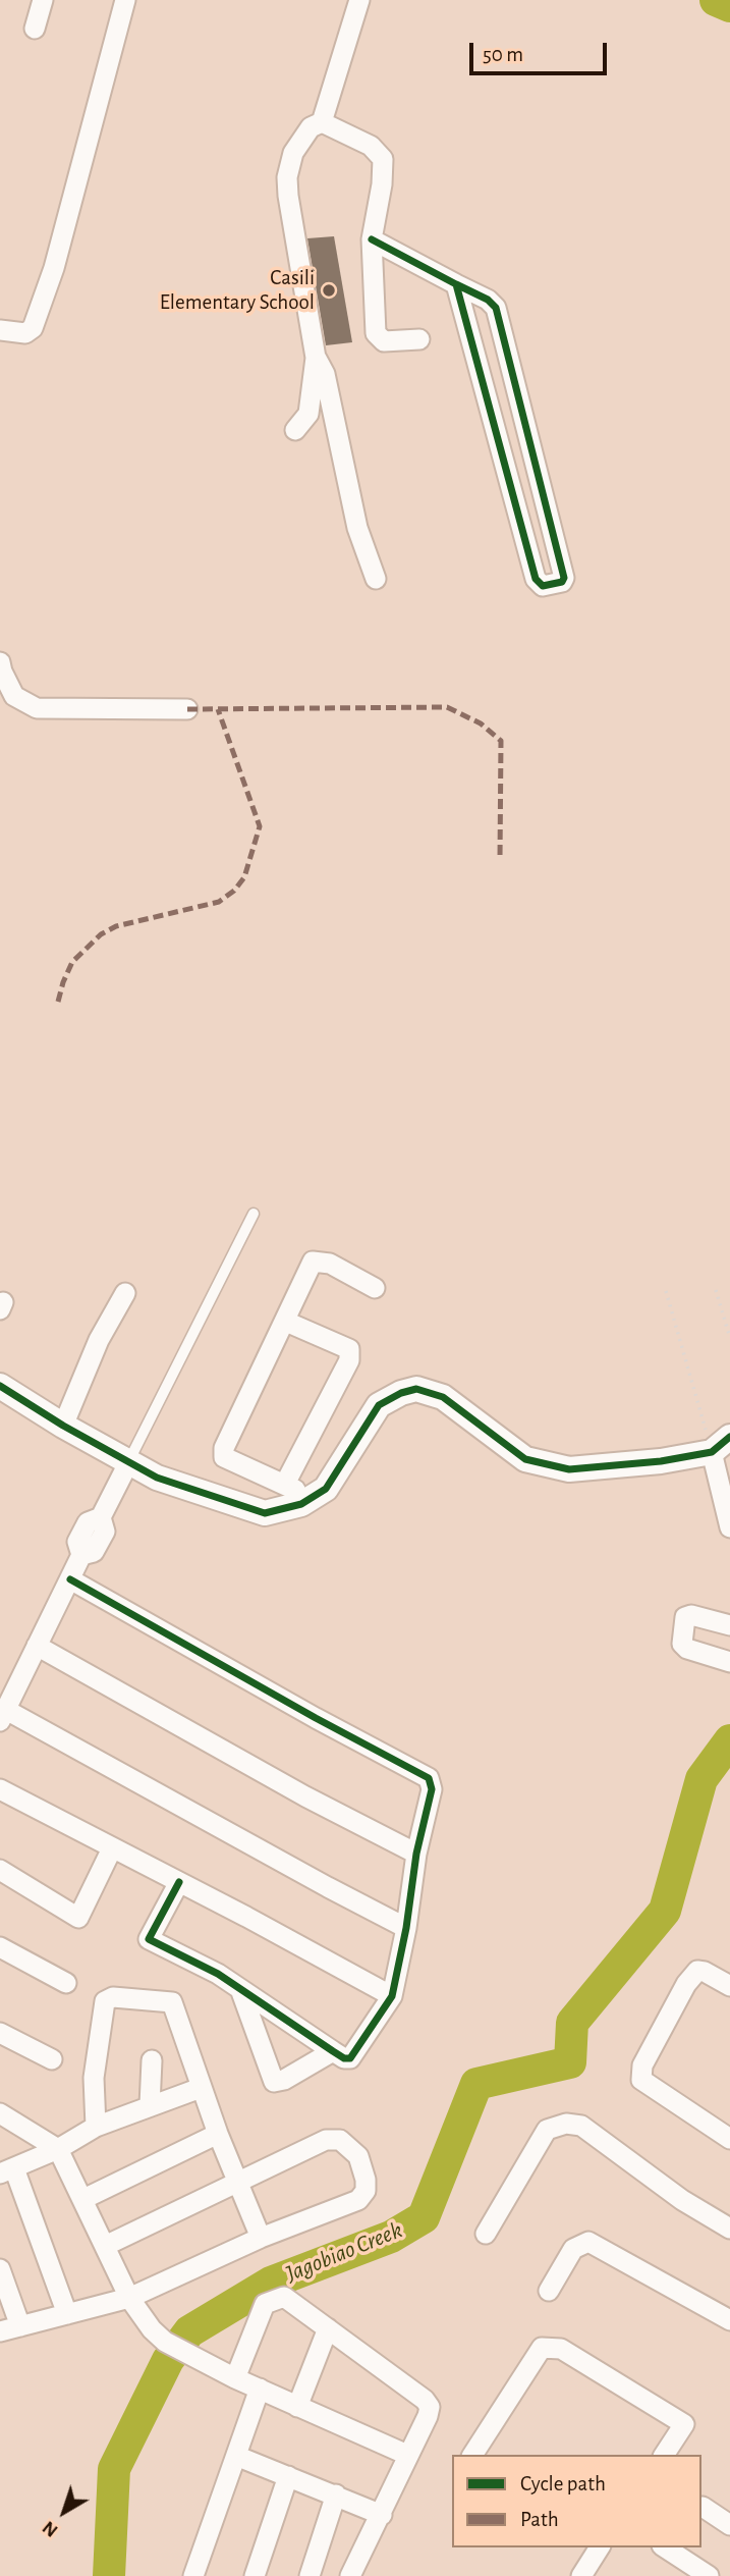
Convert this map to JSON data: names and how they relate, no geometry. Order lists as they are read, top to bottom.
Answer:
{
  "water": ["Jagobiao Creek"],
  "places": ["Casili Elementary School"],
  "legend": ["Cycle path", "Path"],
  "scale_bar": "50 m",
  "north": "bottom left"
}
